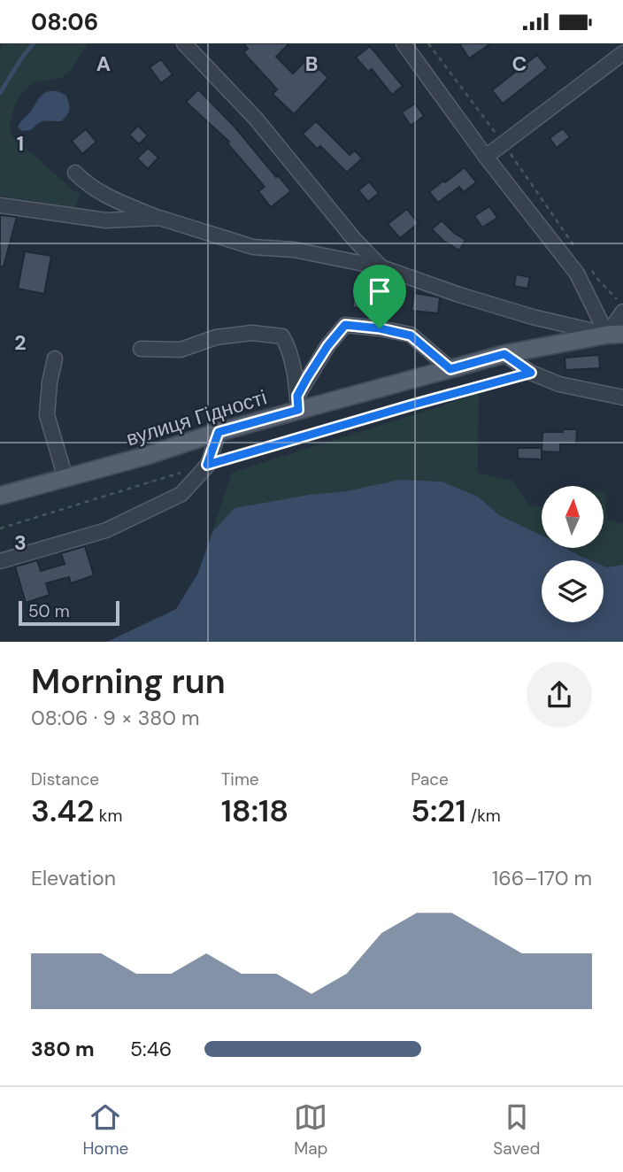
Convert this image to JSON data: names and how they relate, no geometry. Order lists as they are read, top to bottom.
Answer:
{
  "streets": {
    "main road": ["вулиця Гідності"]
  },
  "scale_bar": "50 m",
  "north": "top",
  "page": {
    "status": "08:06",
    "scale": "50 m",
    "heading": ["Morning run", "08:06 · 9 × 380 m"],
    "stats": [
      ["Distance", "3.42 km"],
      ["Time", "18:18"],
      ["Pace", "5:21 /km"]
    ],
    "chart": ["Elevation", "166–170 m"],
    "list": [
      {
        "name": "380 m",
        "note": "5:46"
      }
    ],
    "tabs": ["Home", "Map", "Saved"]
  },
  "grid": {
    "columns": ["A", "B", "C"],
    "rows": ["1", "2", "3"]
  }
}
